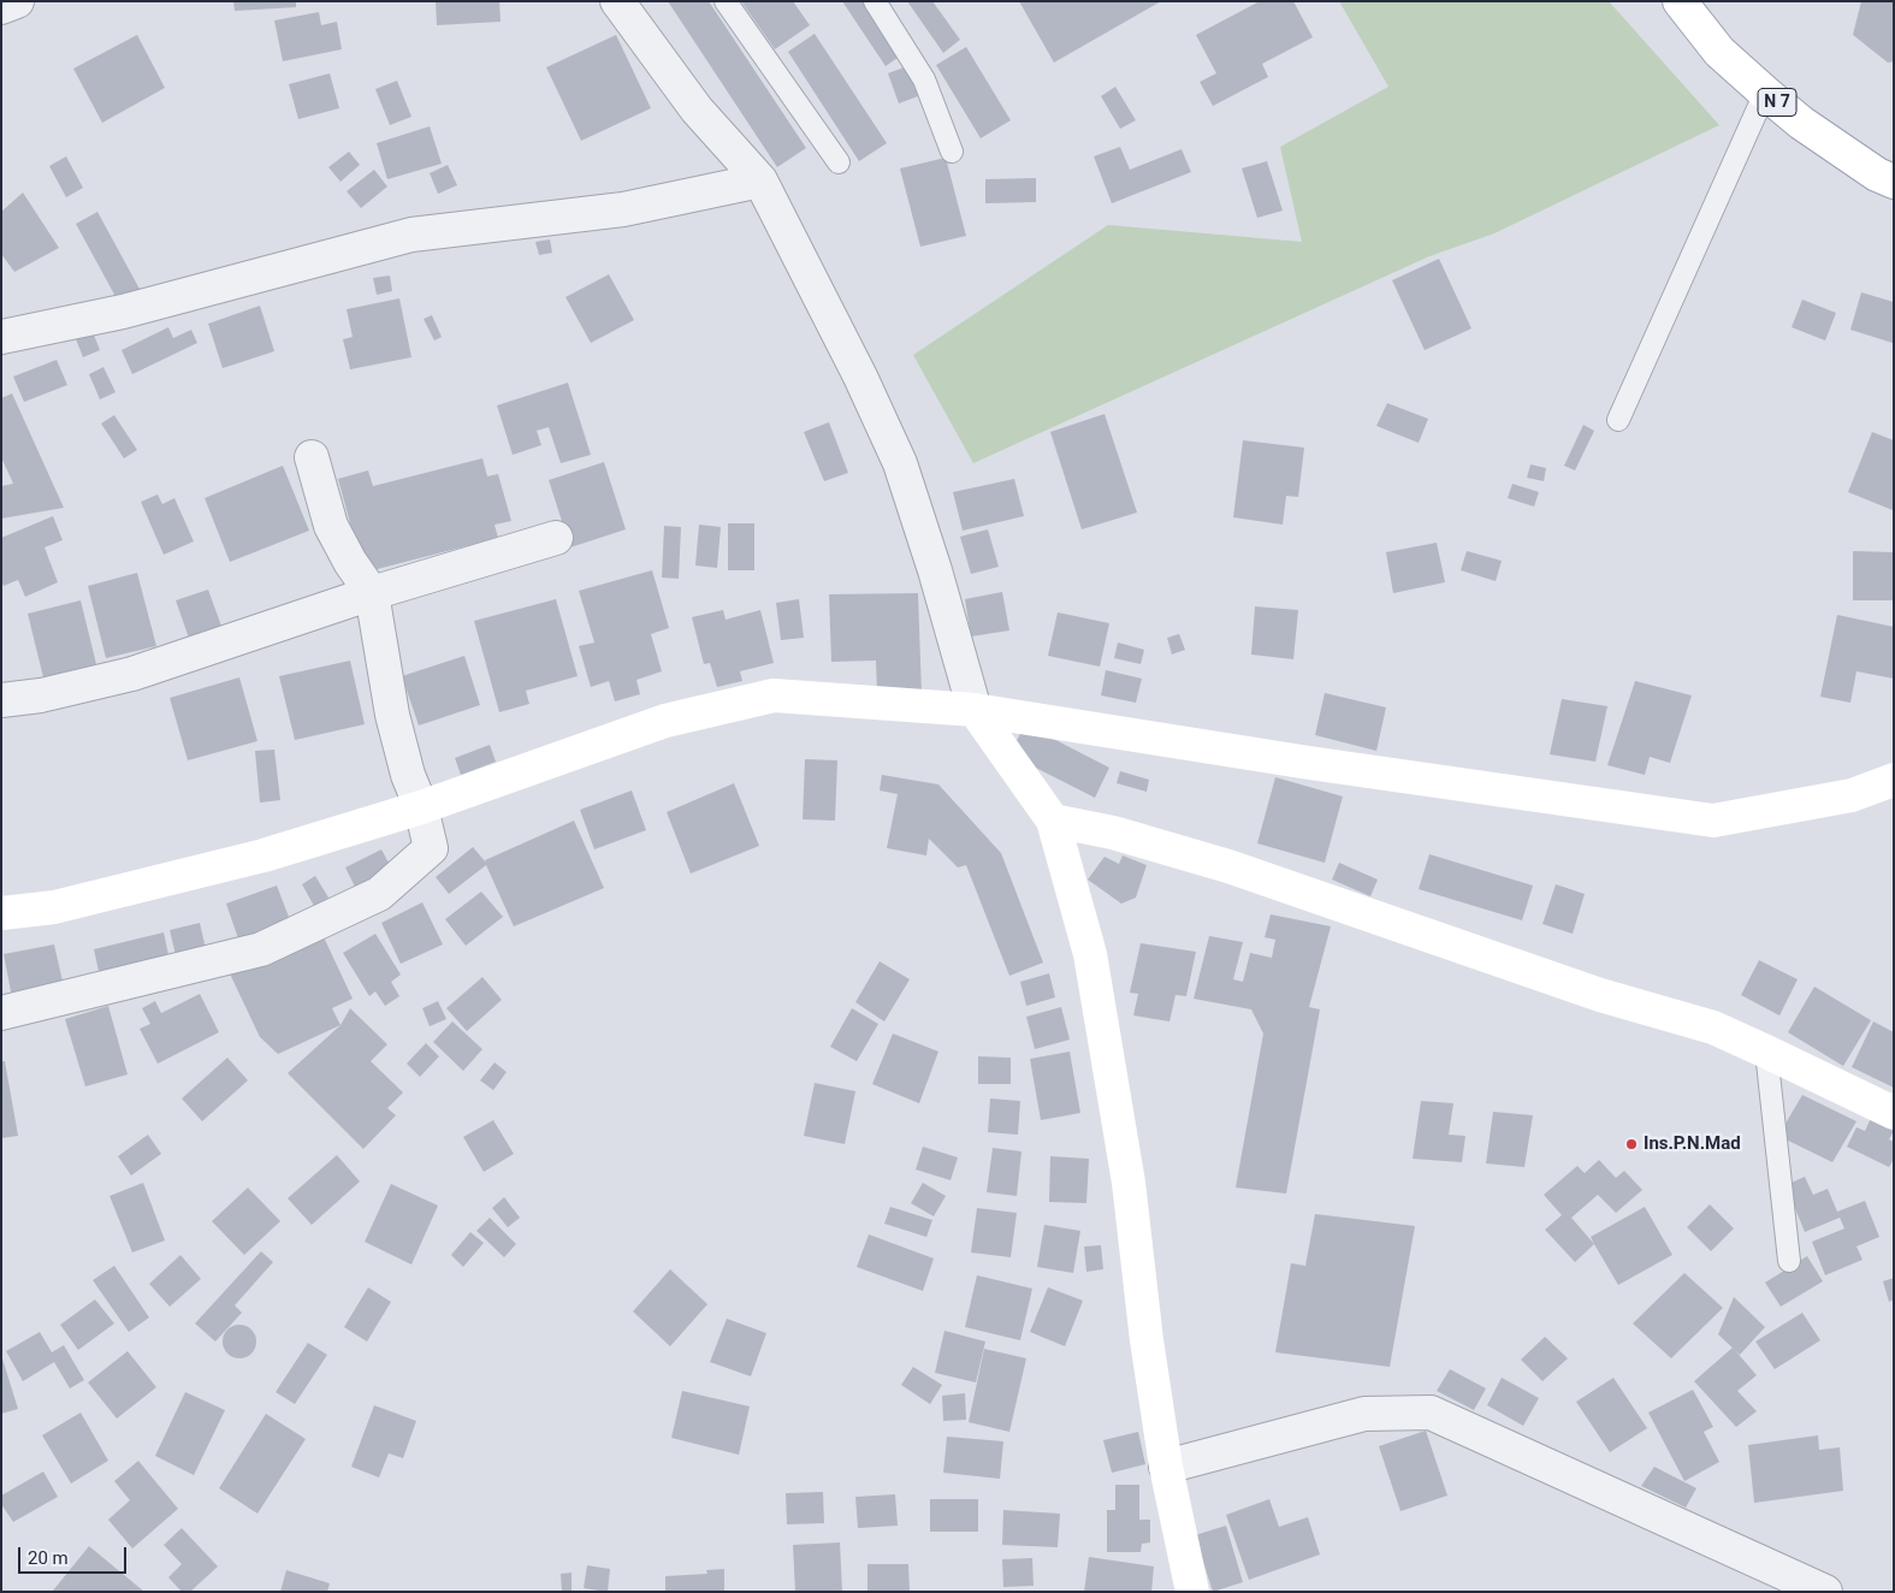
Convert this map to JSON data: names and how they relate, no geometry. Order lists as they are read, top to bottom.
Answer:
{
  "streets": {
    "street": ["N 7"]
  },
  "places": ["Ins.P.N.Mad"],
  "scale_bar": "20 m"
}
